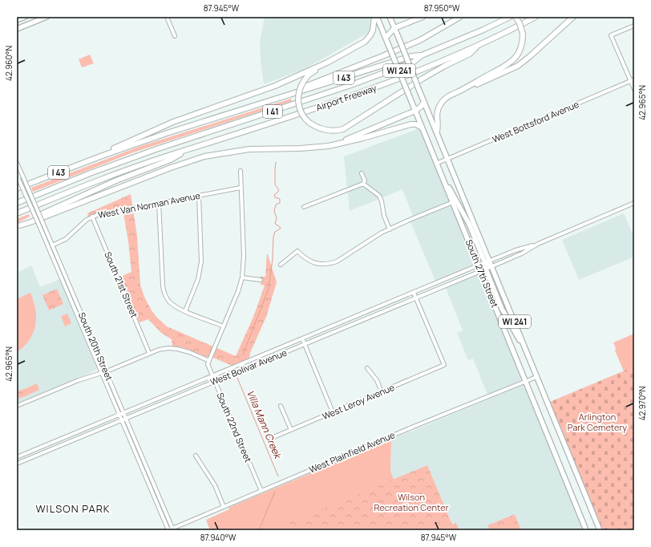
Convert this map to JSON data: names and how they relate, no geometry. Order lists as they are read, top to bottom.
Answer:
{
  "streets": {
    "highway": ["I 43", "Airport Freeway", "I 41"],
    "main road": ["WI 241", "South 27th Street"],
    "street": [
      "West Bottsford Avenue",
      "West Van Norman Avenue",
      "South 21st Street",
      "South 20th Street",
      "West Bolivar Avenue",
      "West Leroy Avenue",
      "South 22nd Street",
      "West Plainfield Avenue"
    ]
  },
  "crossings": [
    ["I 43", "I 41"],
    ["Airport Freeway", "I 41"],
    ["West Bottsford Avenue", "South 27th Street"],
    ["West Van Norman Avenue", "South 21st Street"],
    ["West Van Norman Avenue", "South 20th Street"],
    ["South 27th Street", "West Bolivar Avenue"],
    ["South 27th Street", "West Plainfield Avenue"],
    ["South 20th Street", "West Bolivar Avenue"],
    ["South 20th Street", "West Plainfield Avenue"],
    ["West Bolivar Avenue", "West Leroy Avenue"],
    ["West Bolivar Avenue", "South 22nd Street"],
    ["South 22nd Street", "West Plainfield Avenue"]
  ],
  "districts": ["WILSON PARK"],
  "water": ["Villa Mann Creek"],
  "parks": ["Arlington Park Cemetery", "Wilson Recreation Center"],
  "coordinates": [
    "87.945°W",
    "87.950°W",
    "42.960°N",
    "42.965°N",
    "42.970°N",
    "87.940°W"
  ]
}
